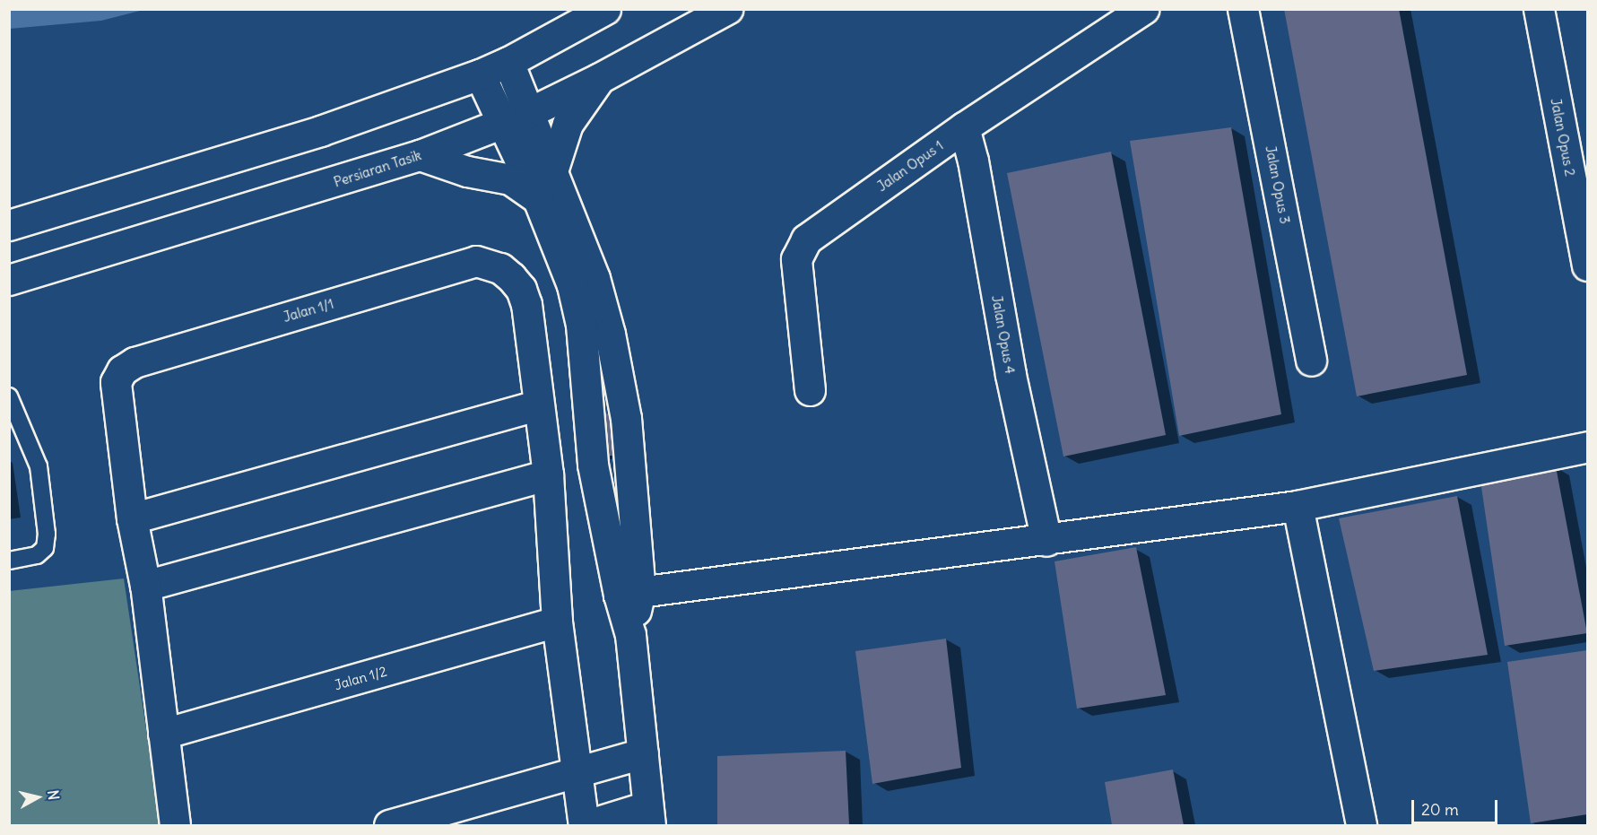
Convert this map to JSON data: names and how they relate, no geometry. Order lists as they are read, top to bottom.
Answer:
{
  "streets": {
    "street": [
      "Jalan Opus 2",
      "Jalan Opus 1",
      "Persiaran Tasik",
      "Jalan Opus 3",
      "Jalan 1/1",
      "Jalan Opus 4",
      "Jalan 1/2"
    ]
  },
  "crossings": [
    ["Jalan Opus 1", "Jalan Opus 4"]
  ],
  "scale_bar": "20 m",
  "north": "right"
}
